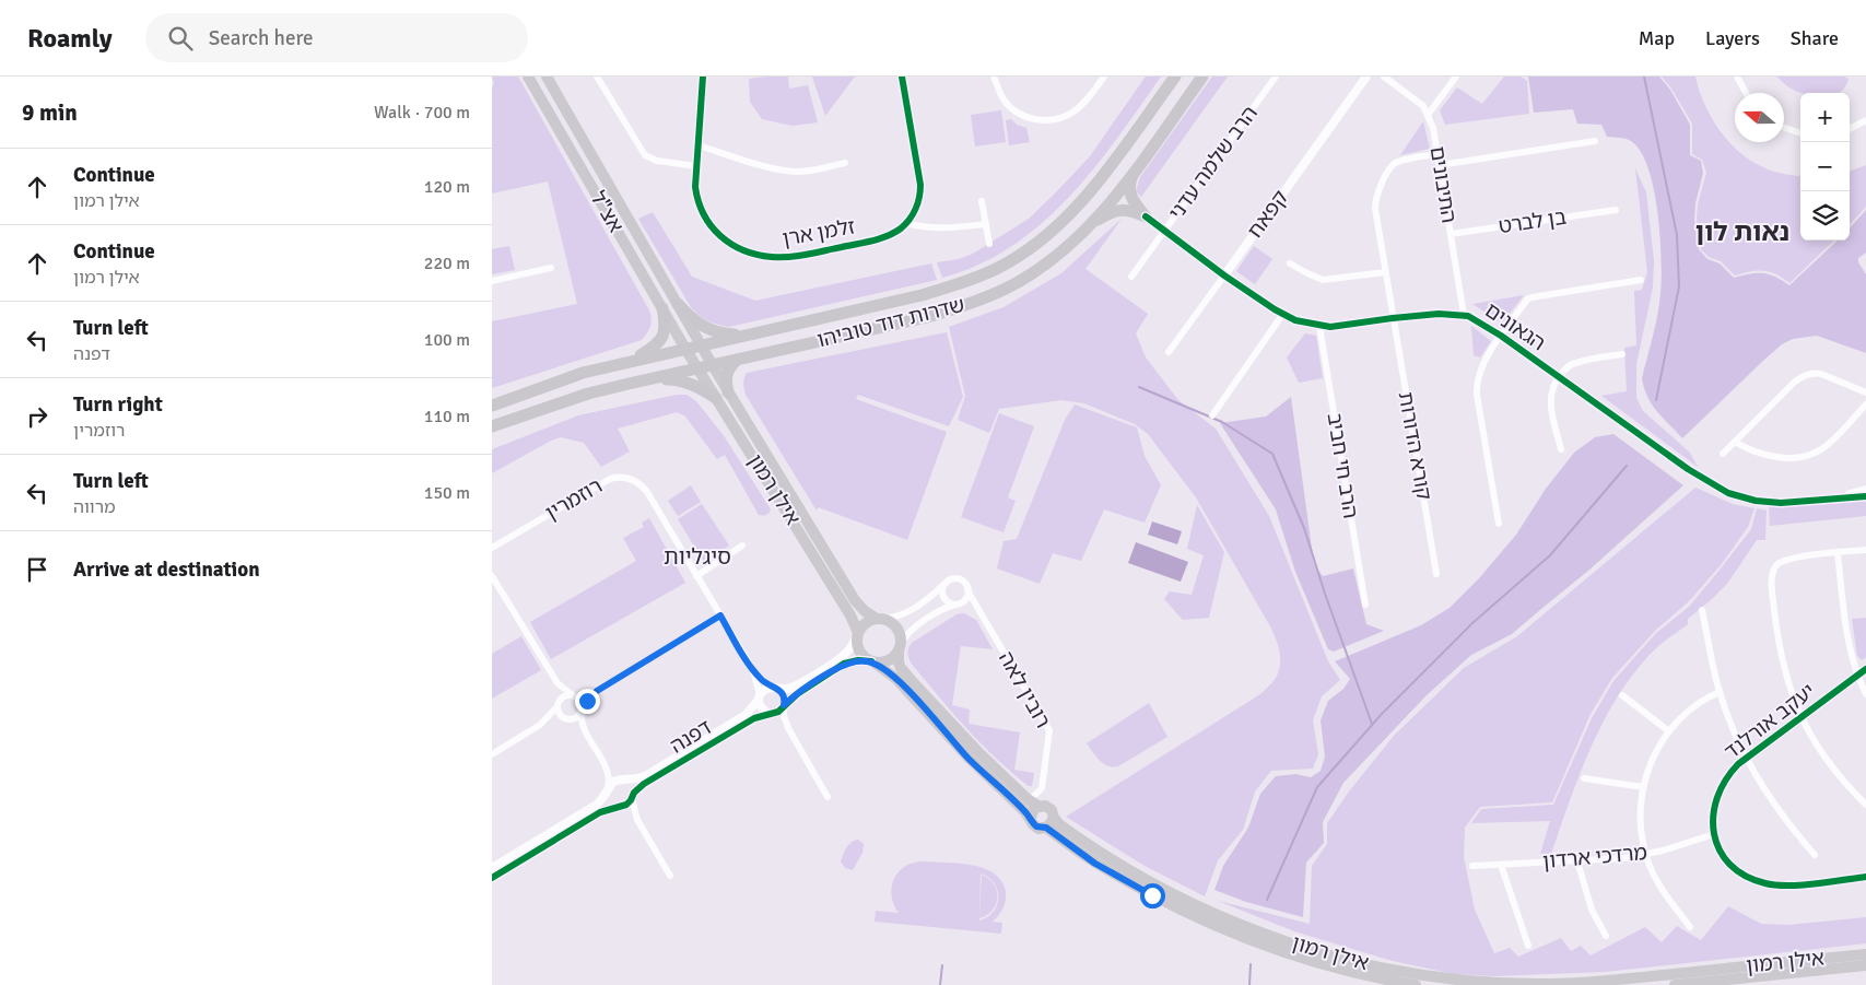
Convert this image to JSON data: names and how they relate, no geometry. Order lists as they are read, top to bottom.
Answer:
{
  "streets": {
    "highway": ["שדרות דוד טוביהו"],
    "main road": ["אצ\"ל", "אילן רמון"],
    "street": [
      "הרב שלמה עדני",
      "התיבונים",
      "קפאח",
      "בן לברט",
      "זלמן ארן",
      "הגאונים",
      "קורא הדורות",
      "הרב חי חביב",
      "רוזמרין",
      "רובין לאה",
      "יעקב אורלנד",
      "דפנה",
      "מרדכי ארדון"
    ]
  },
  "crossings": [
    ["הרב שלמה עדני", "הגאונים"],
    ["התיבונים", "בן לברט"],
    ["התיבונים", "הגאונים"],
    ["התיבונים", "קורא הדורות"],
    ["אצ\"ל", "שדרות דוד טוביהו"],
    ["אצ\"ל", "אילן רמון"],
    ["קפאח", "הגאונים"],
    ["שדרות דוד טוביהו", "אילן רמון"],
    ["הגאונים", "קורא הדורות"],
    ["הגאונים", "הרב חי חביב"],
    ["אילן רמון", "רובין לאה"],
    ["רוזמרין", "דפנה"],
    ["יעקב אורלנד", "מרדכי ארדון"]
  ],
  "districts": ["נאות לון", "סיגליות"],
  "north": "left",
  "page": {
    "header": "Roamly",
    "search": "Search here",
    "nav": ["Map", "Layers", "Share"],
    "heading": ["9 min", "Walk · 700 m"],
    "map_buttons": ["+", "−"],
    "list": [
      ["Continue", "אילן רמון", "120 m"],
      ["Continue", "אילן רמון", "220 m"],
      ["Turn left", "דפנה", "100 m"],
      ["Turn right", "רוזמרין", "110 m"],
      ["Turn left", "מרווה", "150 m"],
      "Arrive at destination"
    ]
  }
}
